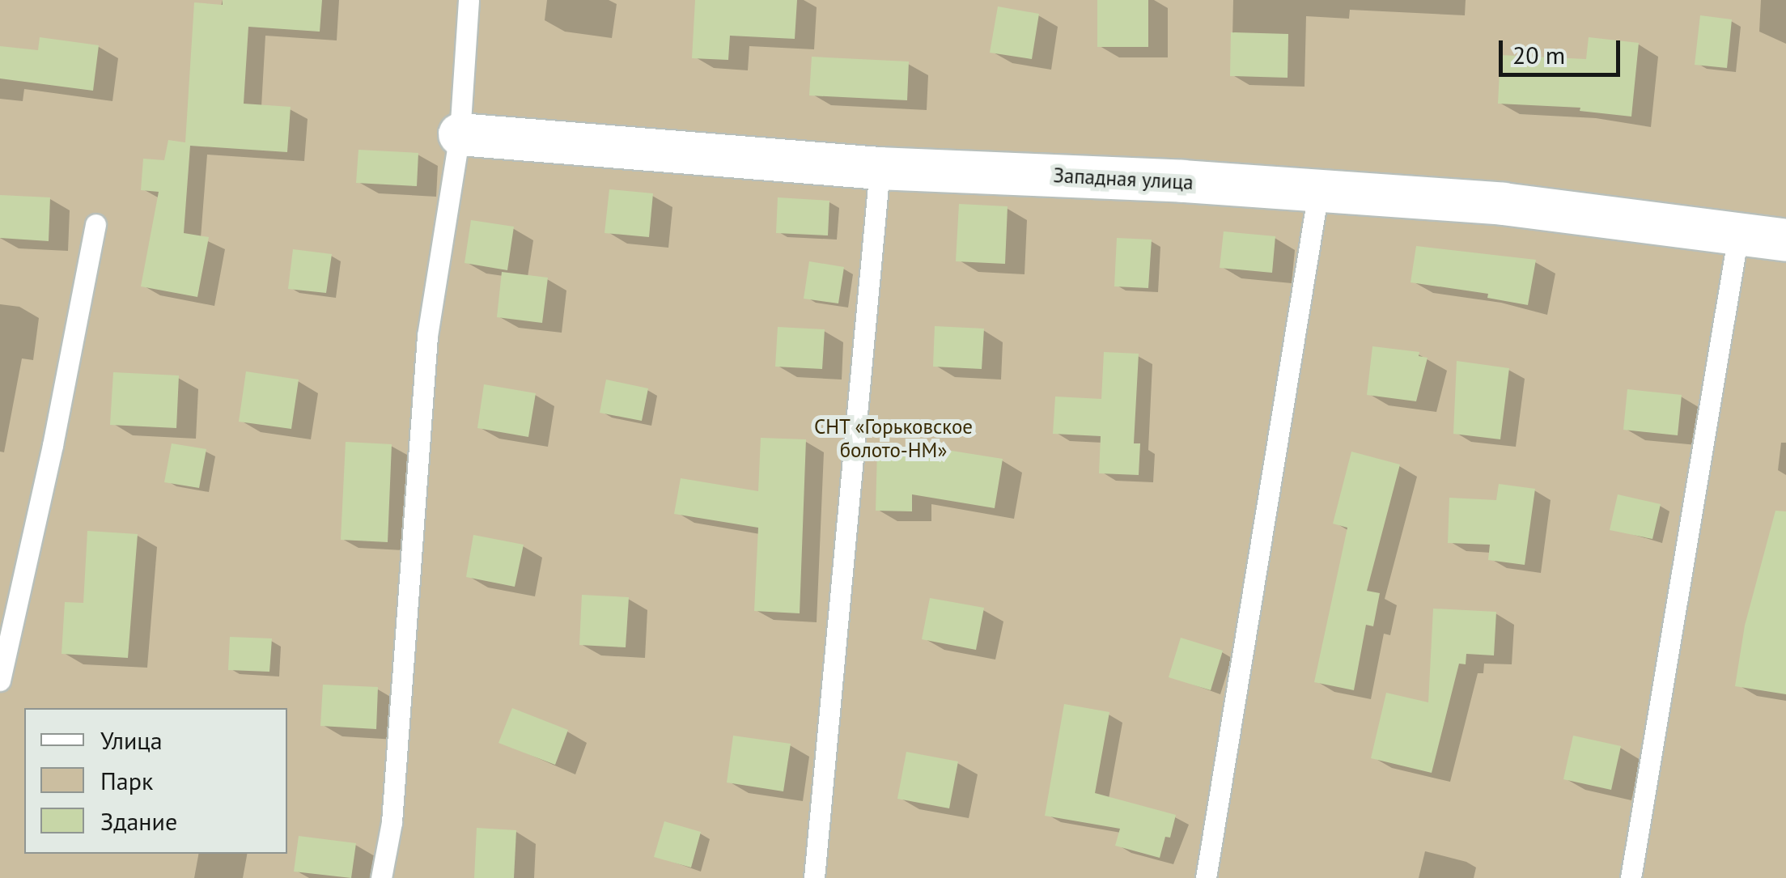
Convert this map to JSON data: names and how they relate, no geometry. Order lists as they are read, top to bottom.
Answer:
{
  "streets": {
    "street": ["Западная улица"]
  },
  "parks": ["СНТ «Горьковское болото-НМ»"],
  "legend": ["Улица", "Парк", "Здание"],
  "scale_bar": "20 m"
}
